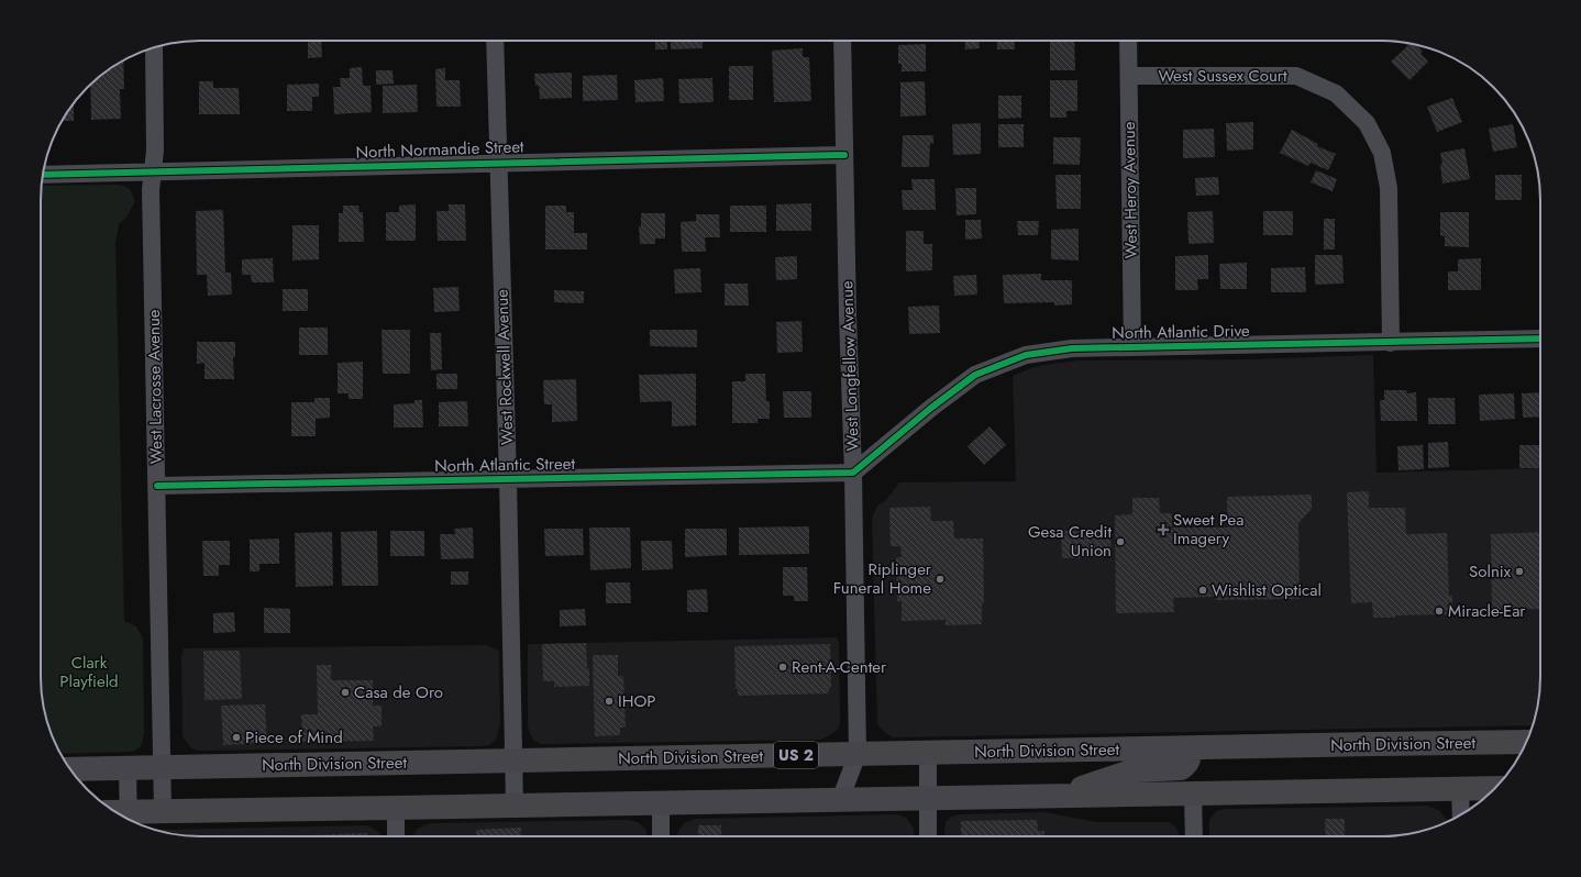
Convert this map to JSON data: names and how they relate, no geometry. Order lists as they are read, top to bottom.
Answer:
{
  "streets": {
    "main road": ["North Division Street", "US 2"],
    "street": [
      "West Sussex Court",
      "North Normandie Street",
      "West Heroy Avenue",
      "North Atlantic Drive",
      "West Longfellow Avenue",
      "West Rockwell Avenue",
      "West Lacrosse Avenue",
      "North Atlantic Street"
    ]
  },
  "crossings": [
    ["West Sussex Court", "West Heroy Avenue"],
    ["West Sussex Court", "North Atlantic Drive"],
    ["North Normandie Street", "West Longfellow Avenue"],
    ["North Normandie Street", "West Rockwell Avenue"],
    ["North Normandie Street", "West Lacrosse Avenue"],
    ["West Heroy Avenue", "North Atlantic Drive"],
    ["North Atlantic Drive", "West Longfellow Avenue"],
    ["North Atlantic Drive", "North Atlantic Street"],
    ["West Longfellow Avenue", "North Atlantic Street"],
    ["West Longfellow Avenue", "North Division Street"],
    ["West Rockwell Avenue", "North Atlantic Street"],
    ["West Rockwell Avenue", "North Division Street"],
    ["West Lacrosse Avenue", "North Atlantic Street"],
    ["West Lacrosse Avenue", "North Division Street"]
  ],
  "parks": ["Clark Playfield"],
  "places": {
    "health": ["Sweet Pea Imagery"],
    "other": [
      "Gesa Credit Union",
      "Solnix",
      "Riplinger Funeral Home",
      "Wishlist Optical",
      "Miracle-Ear",
      "Rent-A-Center",
      "Casa de Oro",
      "IHOP",
      "Piece of Mind"
    ]
  }
}
